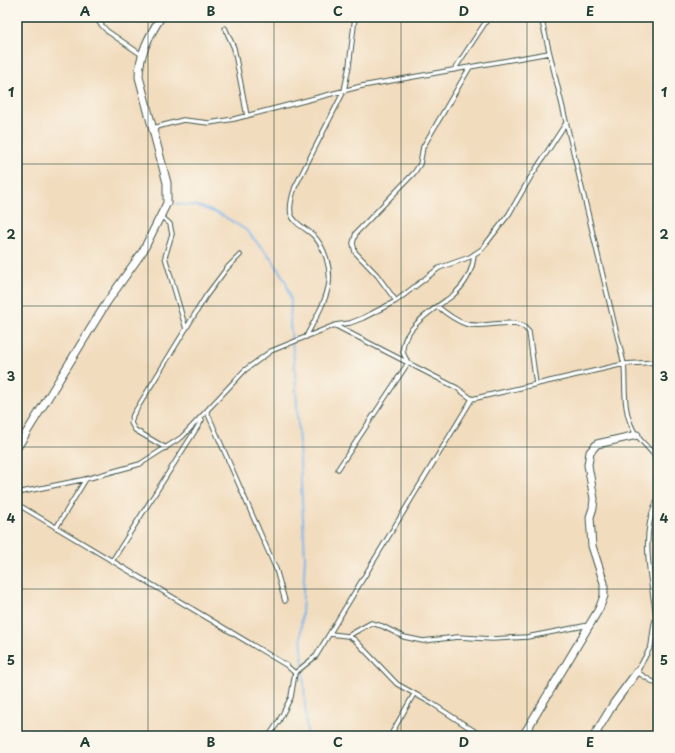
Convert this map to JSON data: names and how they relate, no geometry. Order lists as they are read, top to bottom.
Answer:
{
  "grid": {
    "columns": [
      "A",
      "B",
      "C",
      "D",
      "E"
    ],
    "rows": [
      "1",
      "2",
      "3",
      "4",
      "5"
    ]
  }
}
